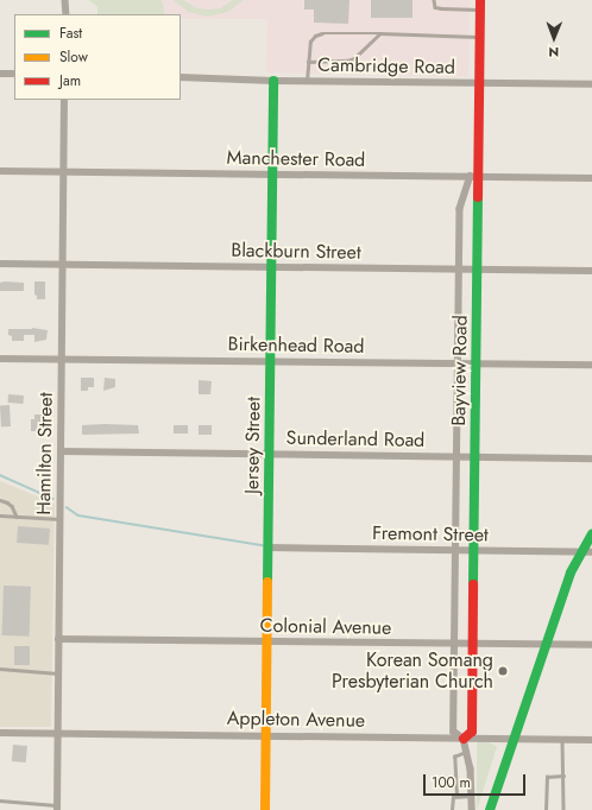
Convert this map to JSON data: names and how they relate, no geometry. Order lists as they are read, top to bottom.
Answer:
{
  "streets": {
    "street": [
      "Cambridge Road",
      "Manchester Road",
      "Blackburn Street",
      "Birkenhead Road",
      "Bayview Road",
      "Sunderland Road",
      "Jersey Street",
      "Hamilton Street",
      "Fremont Street",
      "Colonial Avenue",
      "Appleton Avenue"
    ]
  },
  "crossings": [
    ["Cambridge Road", "Bayview Road"],
    ["Cambridge Road", "Jersey Street"],
    ["Manchester Road", "Bayview Road"],
    ["Manchester Road", "Jersey Street"],
    ["Manchester Road", "Hamilton Street"],
    ["Blackburn Street", "Bayview Road"],
    ["Blackburn Street", "Jersey Street"],
    ["Blackburn Street", "Hamilton Street"],
    ["Birkenhead Road", "Bayview Road"],
    ["Birkenhead Road", "Jersey Street"],
    ["Birkenhead Road", "Hamilton Street"],
    ["Bayview Road", "Sunderland Road"],
    ["Bayview Road", "Fremont Street"],
    ["Bayview Road", "Colonial Avenue"],
    ["Bayview Road", "Appleton Avenue"],
    ["Sunderland Road", "Jersey Street"],
    ["Sunderland Road", "Hamilton Street"],
    ["Jersey Street", "Fremont Street"],
    ["Jersey Street", "Colonial Avenue"],
    ["Jersey Street", "Appleton Avenue"],
    ["Hamilton Street", "Colonial Avenue"],
    ["Hamilton Street", "Appleton Avenue"]
  ],
  "places": ["Korean Somang Presbyterian Church"],
  "legend": ["Fast", "Slow", "Jam"],
  "scale_bar": "100 m",
  "north": "bottom"
}
